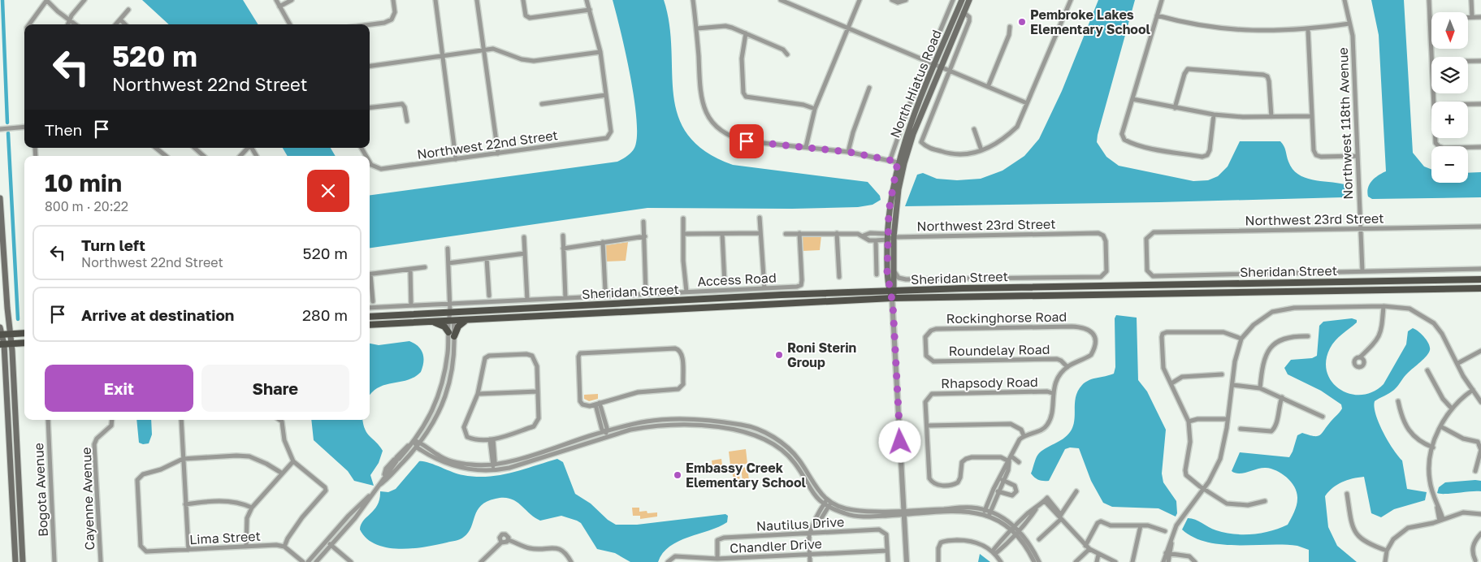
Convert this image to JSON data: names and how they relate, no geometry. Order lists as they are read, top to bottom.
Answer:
{
  "streets": {
    "main road": ["North Hiatus Road", "Sheridan Street"],
    "street": [
      "Northwest 118th Avenue",
      "Northwest 22nd Street",
      "Northwest 23rd Street",
      "Access Road",
      "Rockinghorse Road",
      "Roundelay Road",
      "Rhapsody Road",
      "Bogota Avenue",
      "Cayenne Avenue",
      "Nautilus Drive",
      "Lima Street",
      "Chandler Drive"
    ]
  },
  "crossings": [
    ["North Hiatus Road", "Northwest 23rd Street"],
    ["North Hiatus Road", "Sheridan Street"],
    ["Northwest 118th Avenue", "Northwest 23rd Street"],
    ["Northwest 118th Avenue", "Sheridan Street"],
    ["Northwest 23rd Street", "Sheridan Street"],
    ["Rockinghorse Road", "Roundelay Road"],
    ["Nautilus Drive", "Chandler Drive"]
  ],
  "places": ["Pembroke Lakes Elementary School", "Roni Sterin Group", "Embassy Creek Elementary School"],
  "north": "bottom",
  "page": {
    "map_buttons": ["+", "−"],
    "turn": ["520 m", "Northwest 22nd Street"],
    "then": "Then",
    "heading": ["10 min", "800 m · 20:22"],
    "list": [
      {
        "name": "Turn left",
        "note": "Northwest 22nd Street",
        "value": "520 m"
      },
      {
        "name": "Arrive at destination",
        "value": "280 m"
      }
    ],
    "buttons": ["Exit", "Share"]
  }
}
